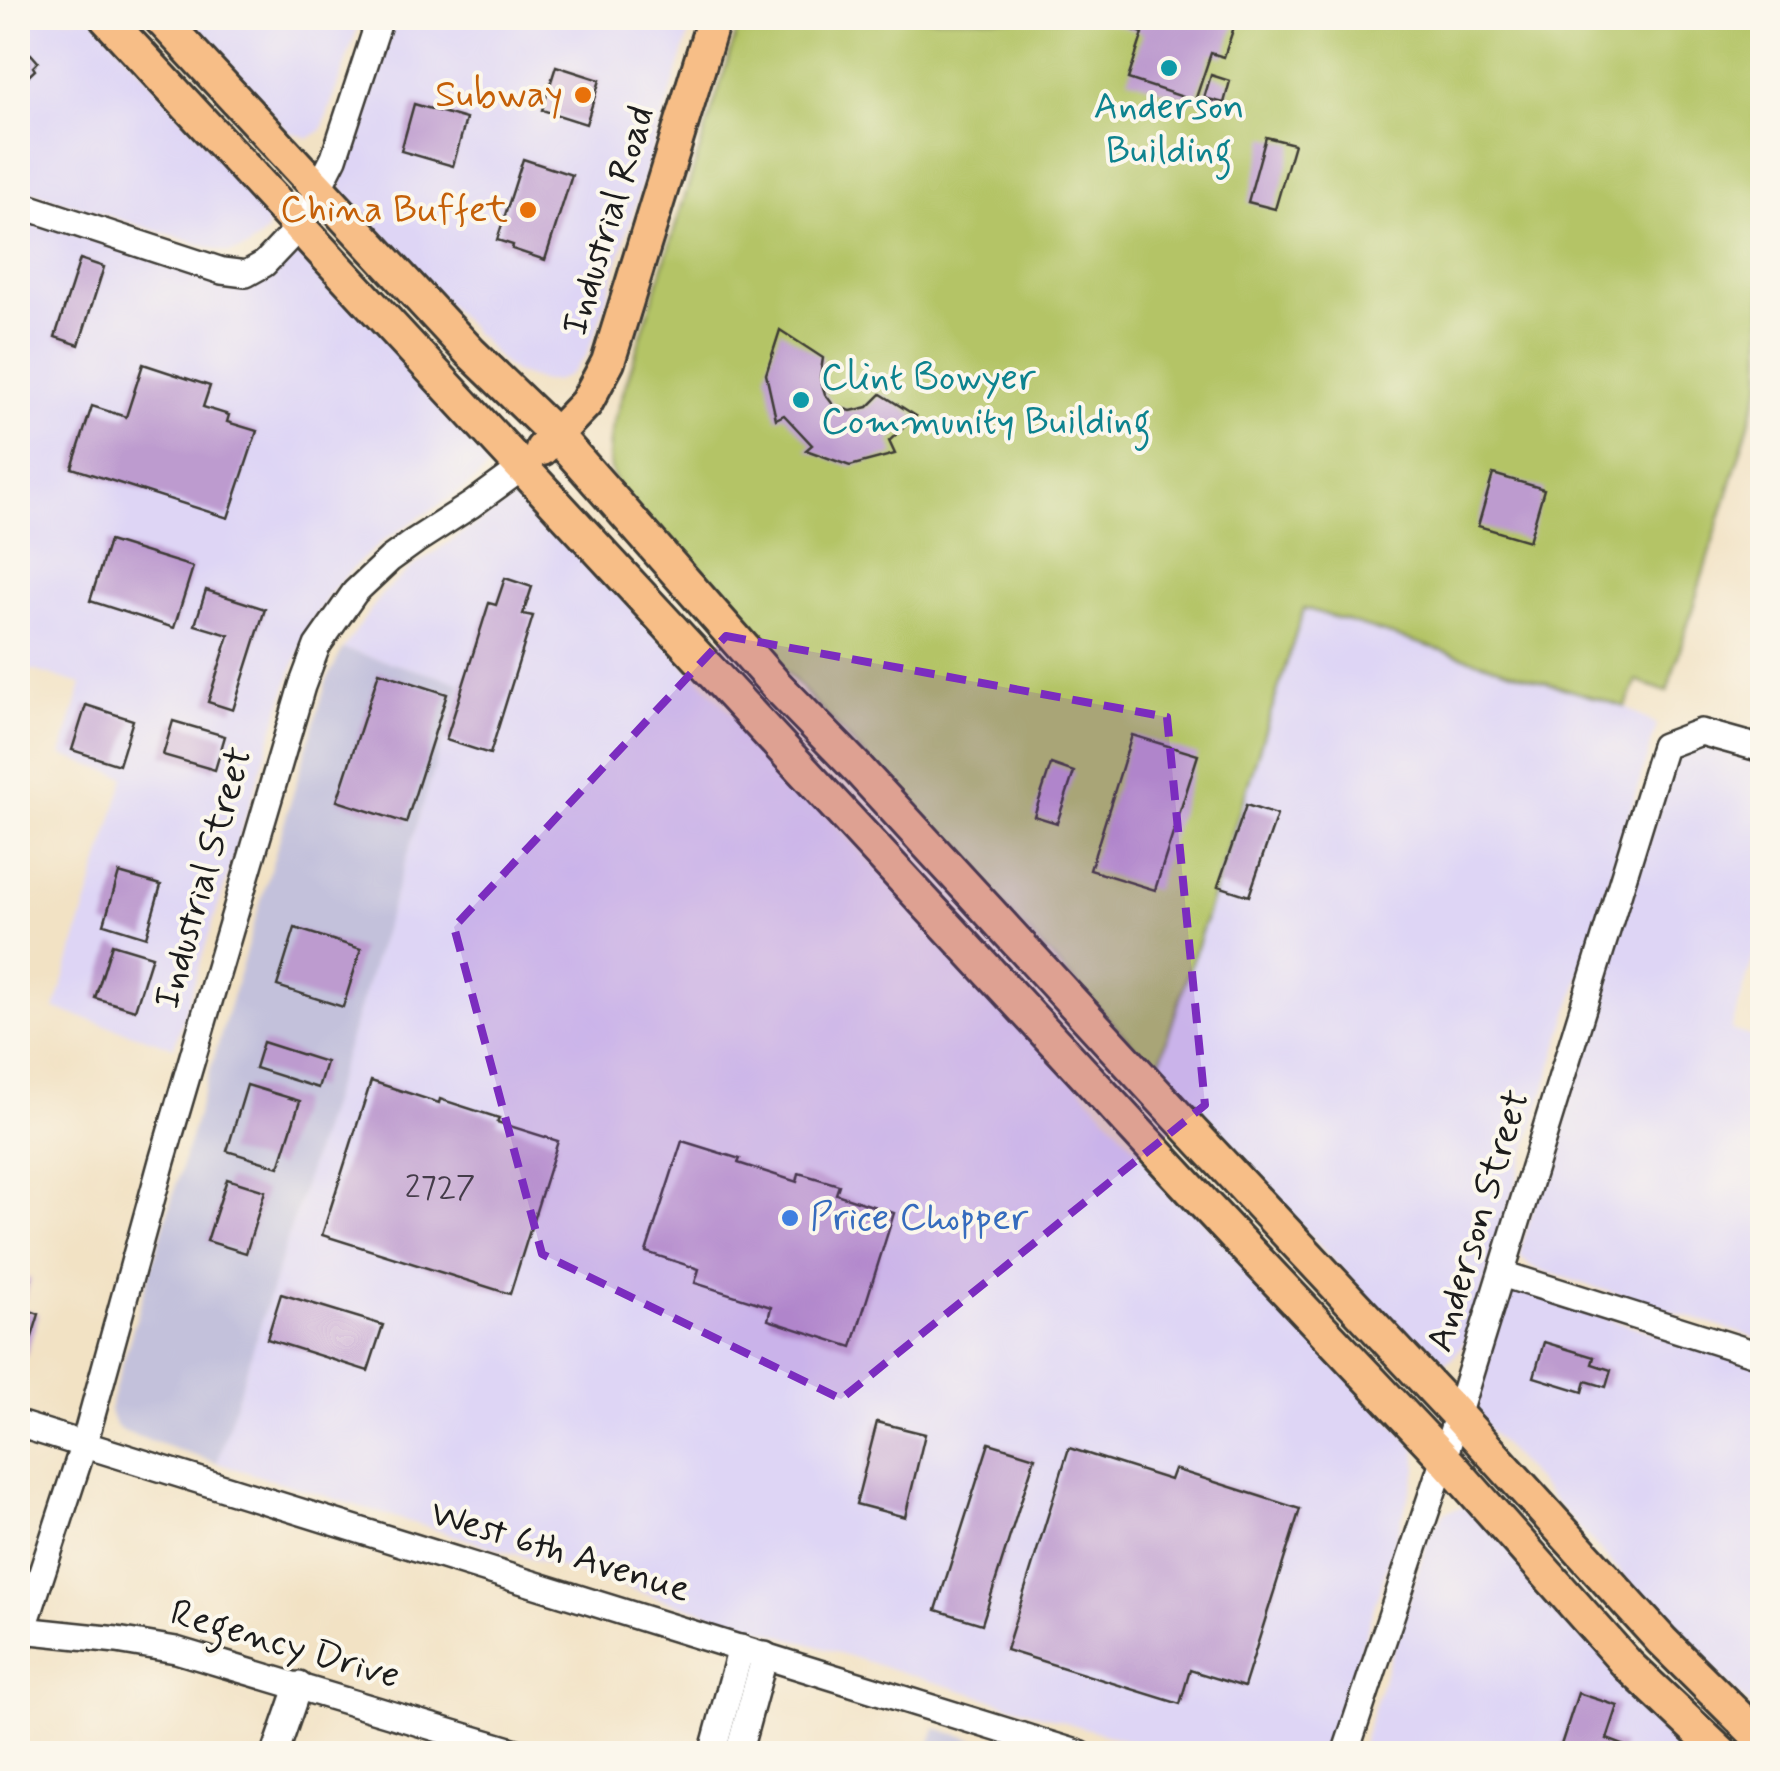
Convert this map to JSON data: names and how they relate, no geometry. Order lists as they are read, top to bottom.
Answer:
{
  "streets": {
    "main road": ["Industrial Road", "Industrial Street"],
    "street": ["Anderson Street", "West 6th Avenue", "Regency Drive"]
  },
  "crossings": [
    ["Industrial Road", "Industrial Street"],
    ["Industrial Street", "West 6th Avenue"],
    ["Industrial Street", "Regency Drive"]
  ],
  "places": [
    "Anderson Building",
    "Subway",
    "China Buffet",
    "Clint Bowyer Community Building",
    "Price Chopper"
  ],
  "house_numbers": ["2727"]
}
